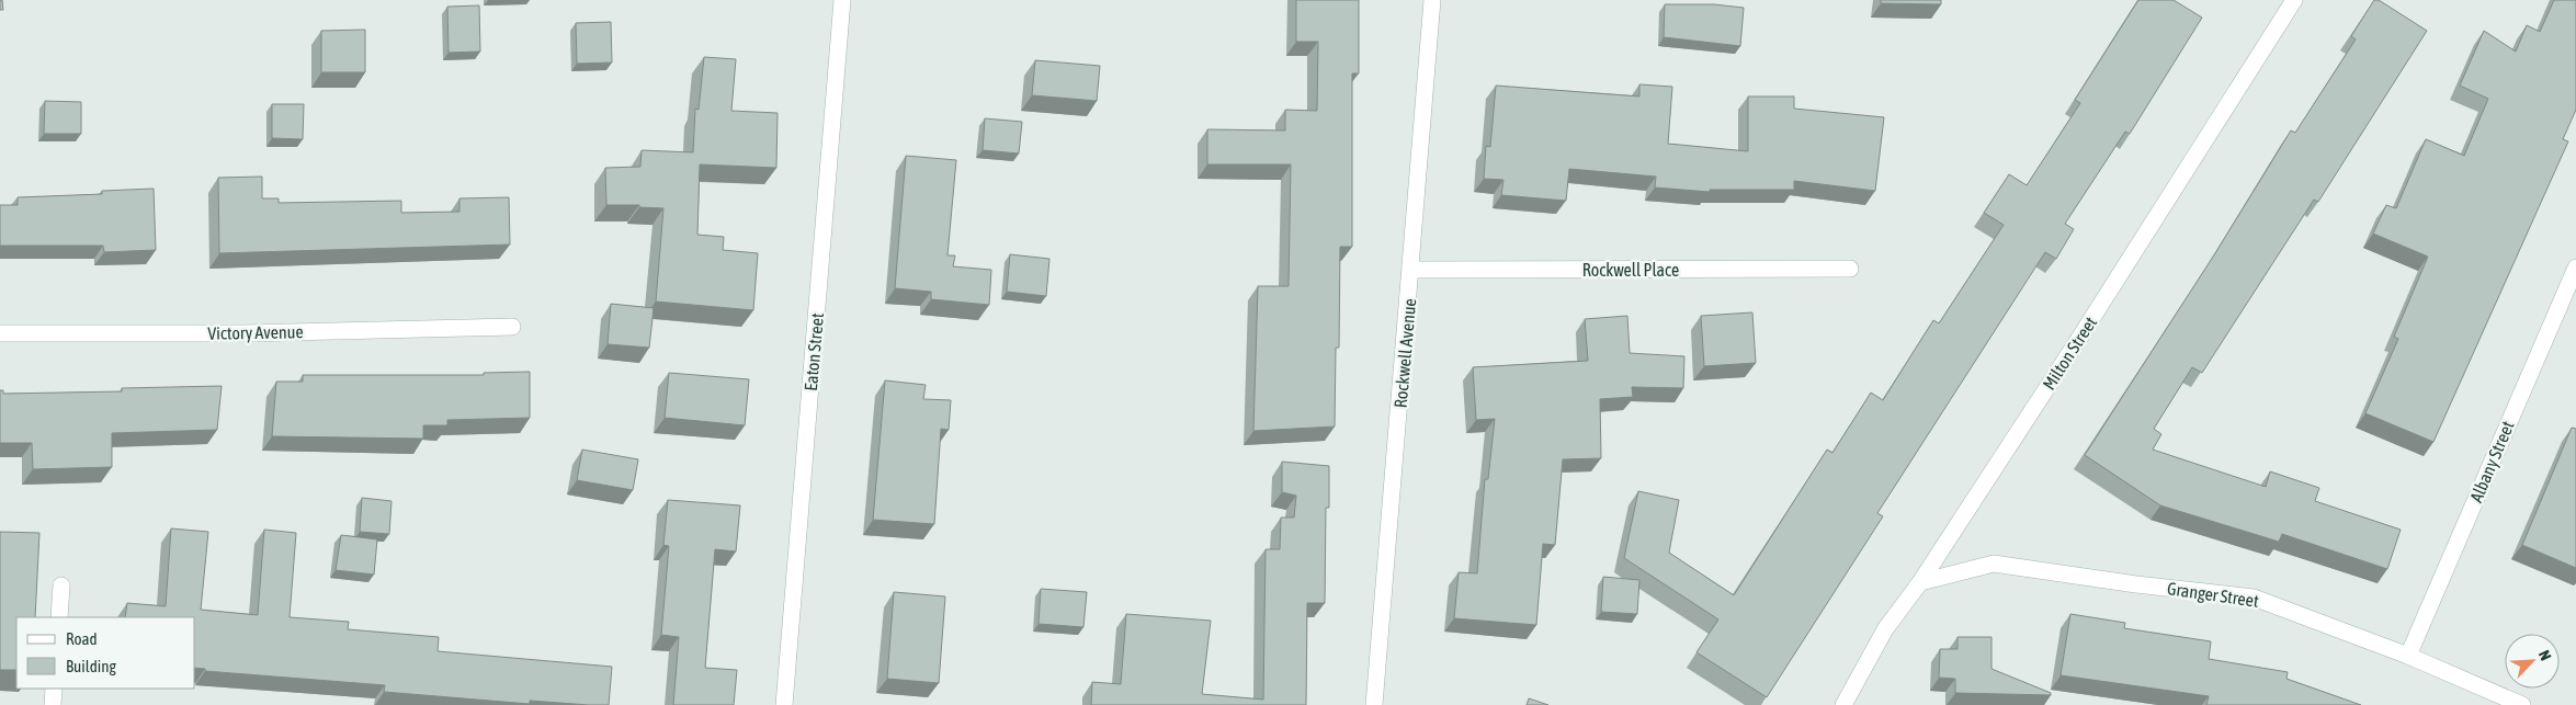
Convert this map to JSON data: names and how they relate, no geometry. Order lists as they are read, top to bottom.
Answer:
{
  "streets": {
    "street": [
      "Rockwell Place",
      "Victory Avenue",
      "Eaton Street",
      "Rockwell Avenue",
      "Milton Street",
      "Albany Street",
      "Granger Street"
    ]
  },
  "crossings": [
    ["Rockwell Place", "Rockwell Avenue"],
    ["Milton Street", "Granger Street"],
    ["Albany Street", "Granger Street"]
  ],
  "legend": ["Road", "Building"],
  "north": "top right"
}
